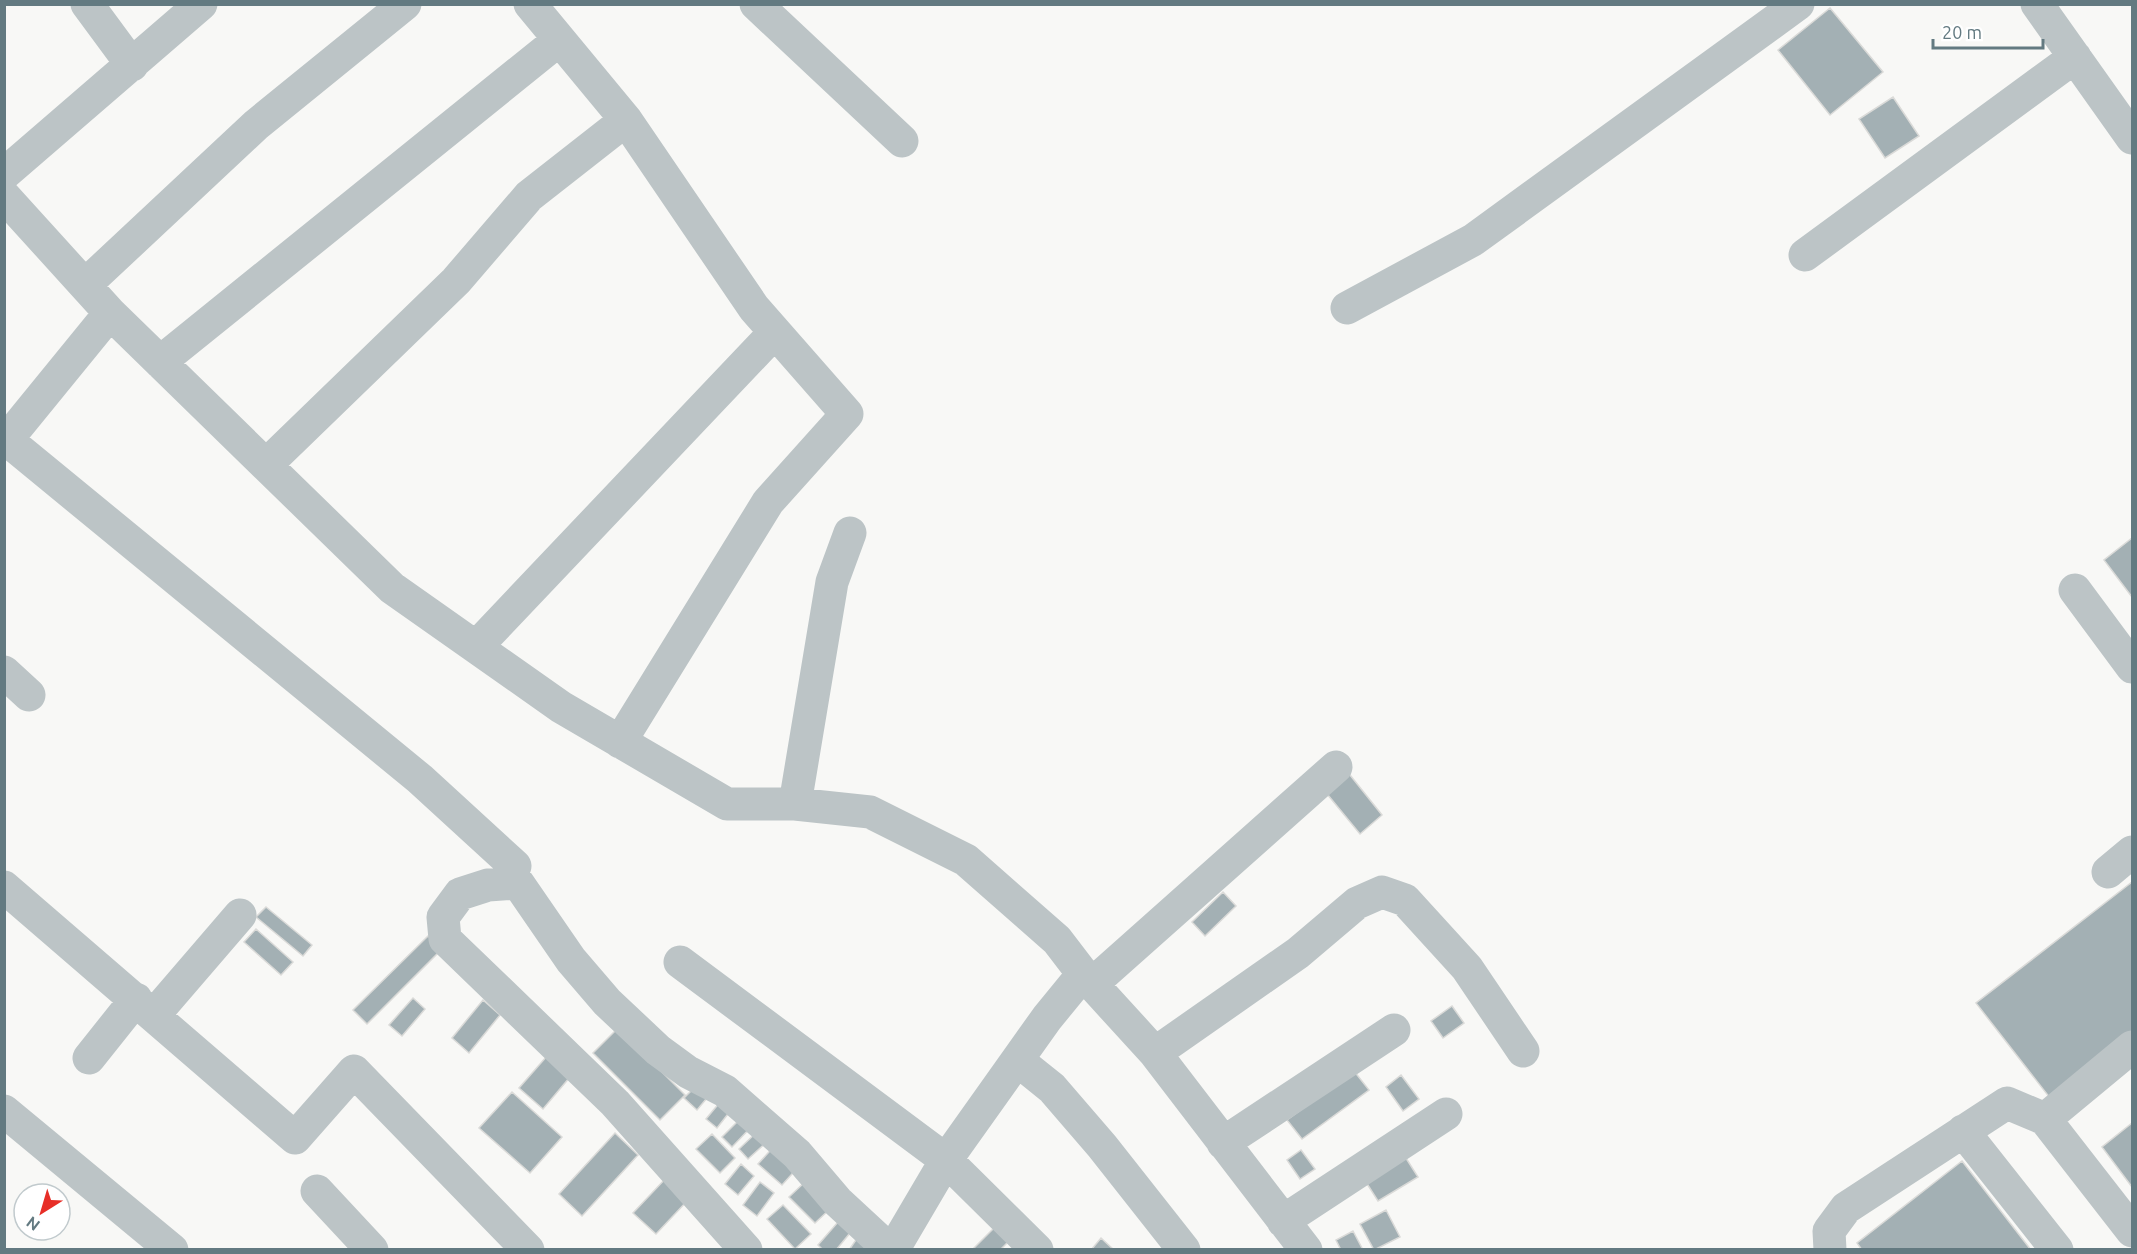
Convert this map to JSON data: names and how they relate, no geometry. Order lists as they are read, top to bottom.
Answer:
{
  "scale_bar": "20 m",
  "north": "bottom left"
}
